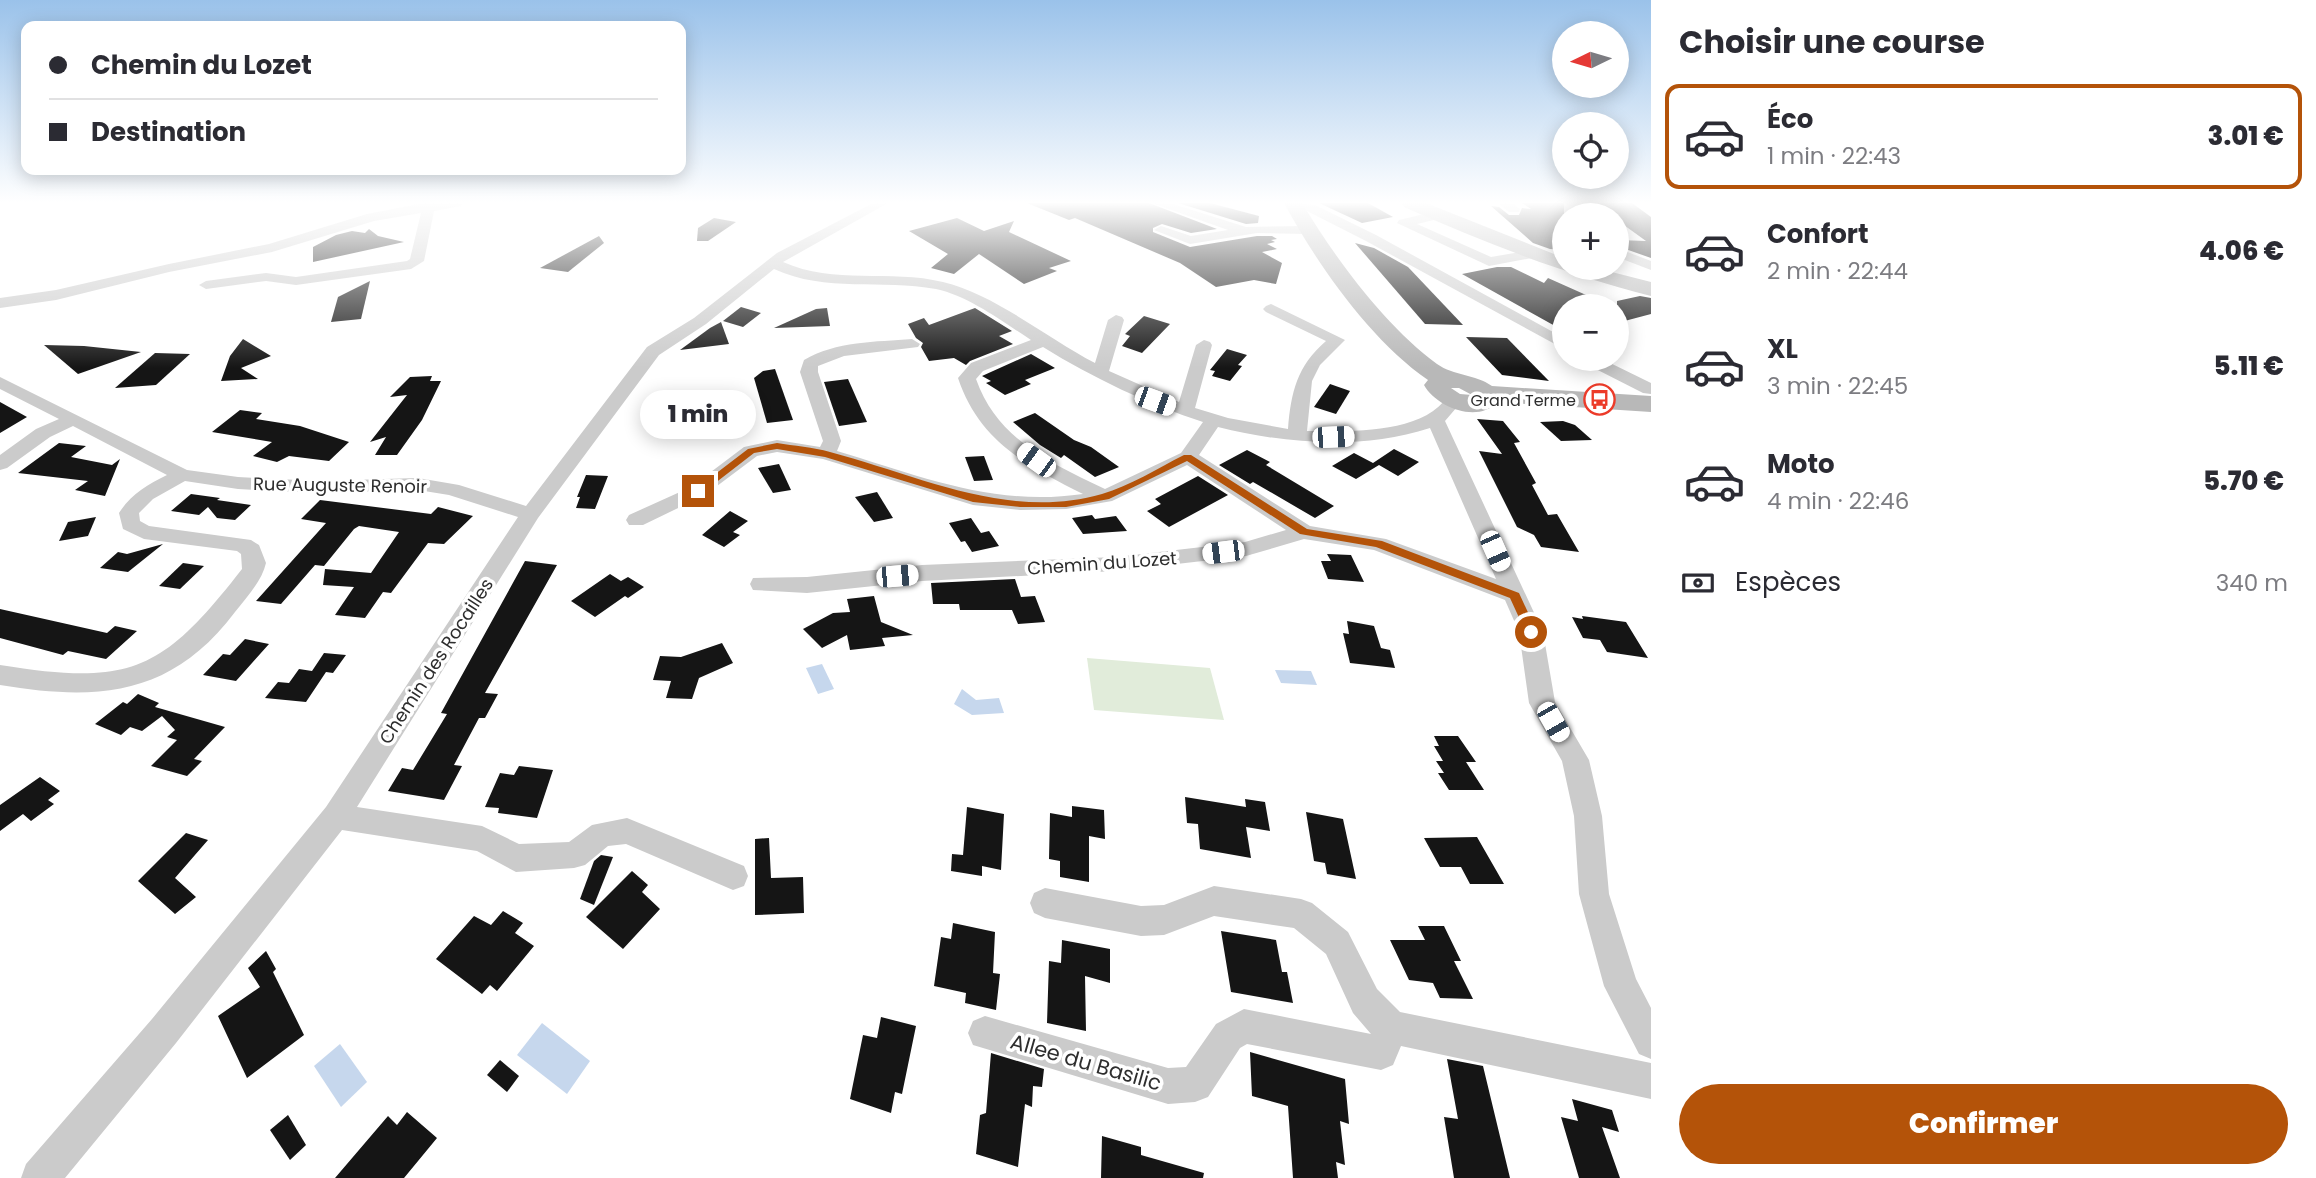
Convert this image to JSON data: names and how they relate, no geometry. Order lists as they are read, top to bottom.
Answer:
{
  "streets": {
    "street": [
      "Rue Auguste Renoir",
      "Chemin du Lozet",
      "Chemin des Rocailles",
      "Allee du Basilic"
    ]
  },
  "crossings": [
    ["Rue Auguste Renoir", "Chemin des Rocailles"]
  ],
  "places": {
    "bus stop": ["Grand Terme"]
  },
  "north": "left",
  "page": {
    "heading": "Choisir une course",
    "map_buttons": ["+", "−"],
    "banner": ["Chemin du Lozet", "Destination"],
    "list": [
      {
        "name": "Éco",
        "note": "1 min · 22:43",
        "value": "3.01 €"
      },
      {
        "name": "Confort",
        "note": "2 min · 22:44",
        "value": "4.06 €"
      },
      {
        "name": "XL",
        "note": "3 min · 22:45",
        "value": "5.11 €"
      },
      {
        "name": "Moto",
        "note": "4 min · 22:46",
        "value": "5.70 €"
      }
    ],
    "bubble": "1 min",
    "pay": ["Espèces", "340 m"],
    "buttons": "Confirmer"
  }
}
